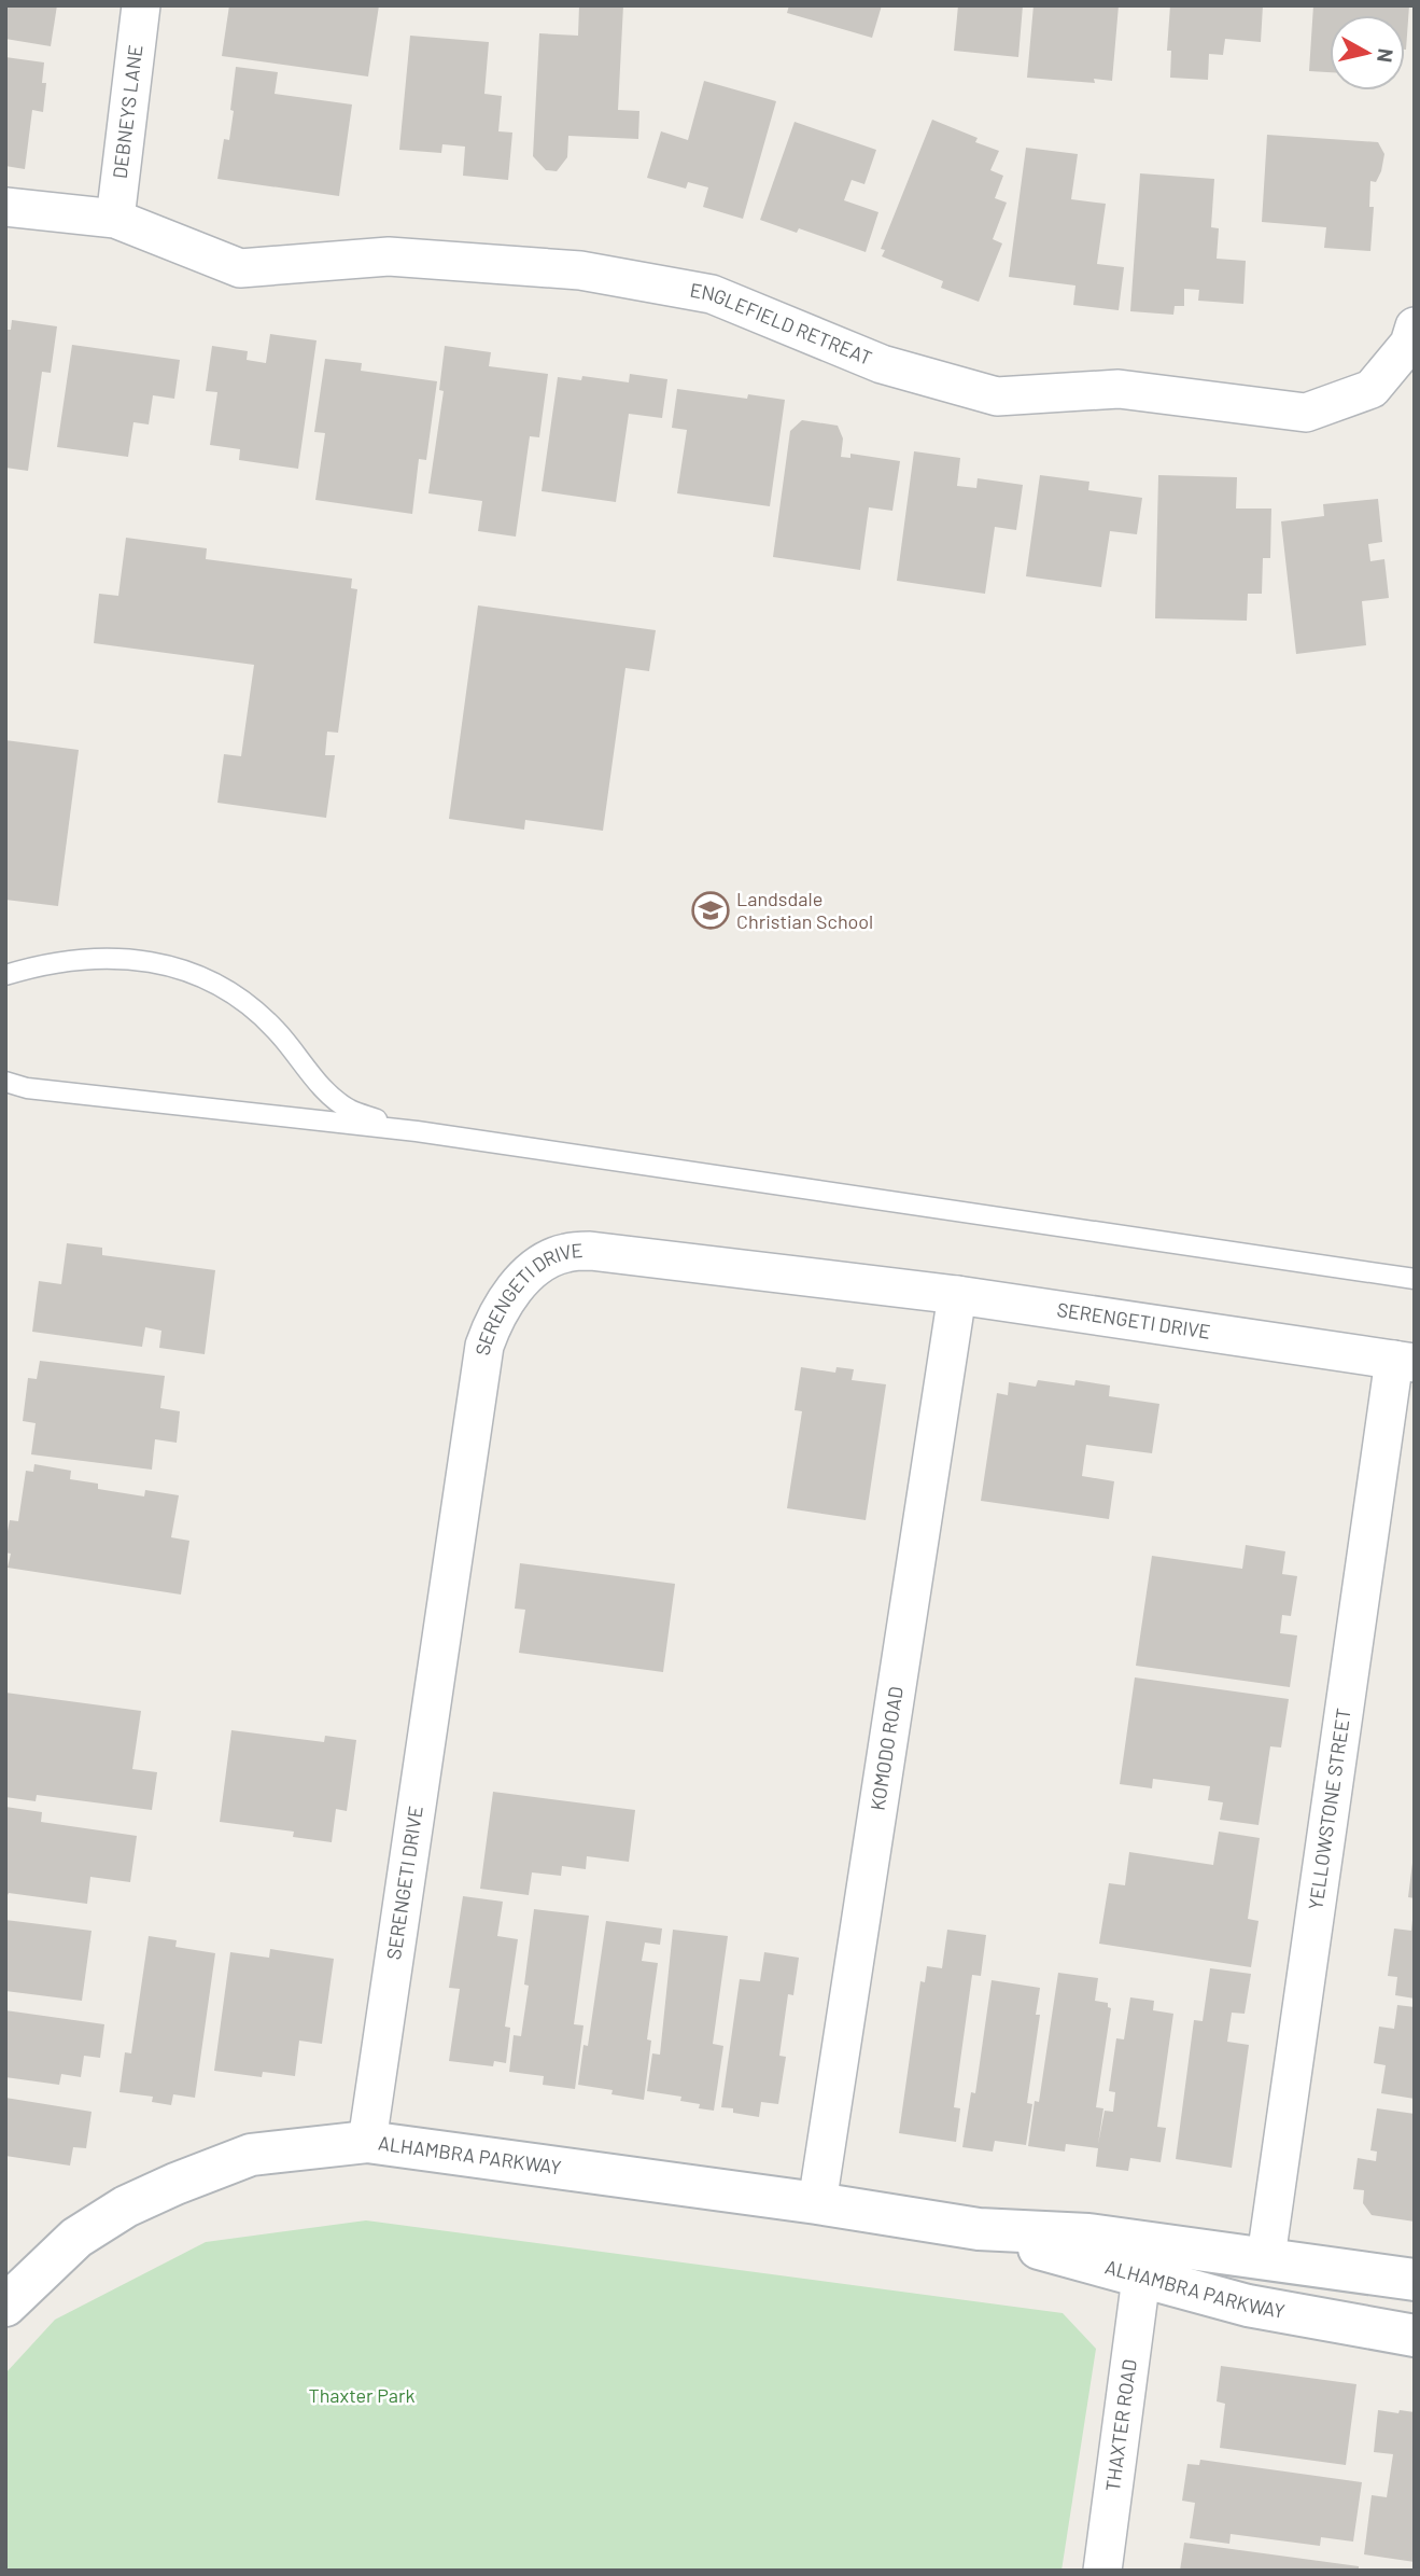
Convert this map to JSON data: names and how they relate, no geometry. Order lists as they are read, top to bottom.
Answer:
{
  "streets": {
    "street": [
      "DEBNEYS LANE",
      "ENGLEFIELD RETREAT",
      "SERENGETI DRIVE",
      "KOMODO ROAD",
      "YELLOWSTONE STREET",
      "ALHAMBRA PARKWAY",
      "THAXTER ROAD"
    ]
  },
  "crossings": [
    ["DEBNEYS LANE", "ENGLEFIELD RETREAT"],
    ["SERENGETI DRIVE", "KOMODO ROAD"],
    ["SERENGETI DRIVE", "YELLOWSTONE STREET"],
    ["SERENGETI DRIVE", "ALHAMBRA PARKWAY"],
    ["KOMODO ROAD", "ALHAMBRA PARKWAY"],
    ["YELLOWSTONE STREET", "ALHAMBRA PARKWAY"],
    ["ALHAMBRA PARKWAY", "THAXTER ROAD"]
  ],
  "parks": ["Thaxter Park"],
  "places": {
    "school or university": ["Landsdale Christian School"]
  },
  "north": "right"
}
